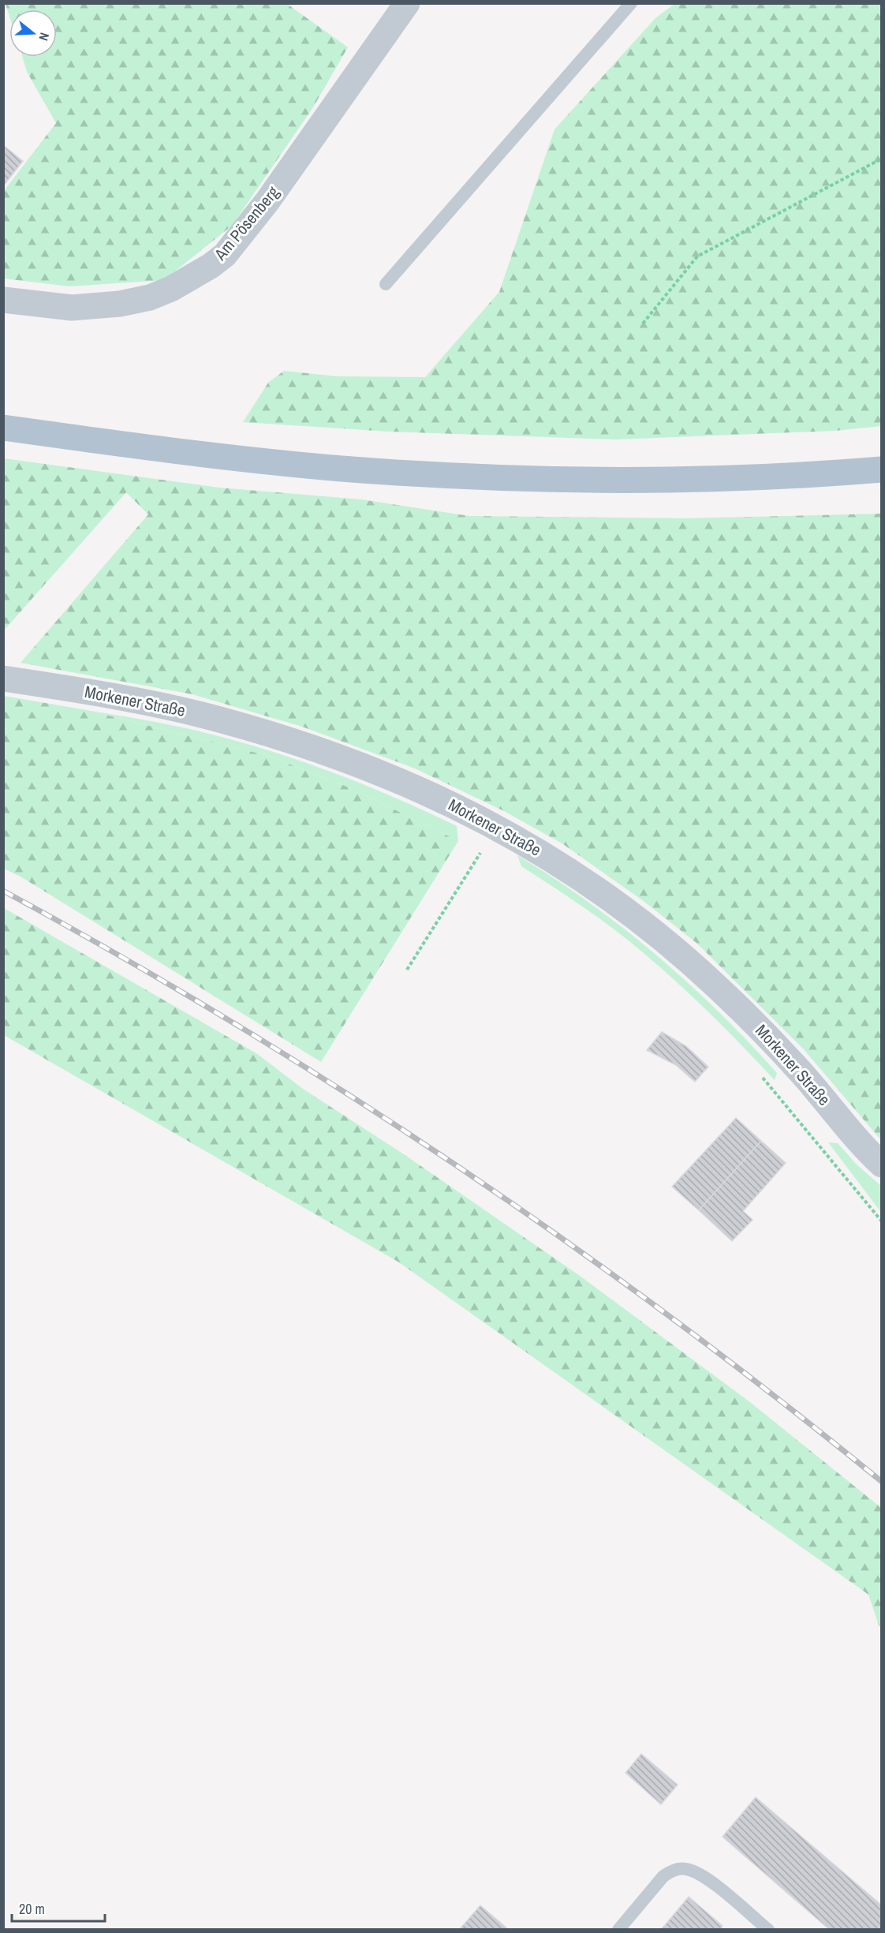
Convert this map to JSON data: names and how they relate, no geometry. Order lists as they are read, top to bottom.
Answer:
{
  "streets": {
    "street": ["Am Pösenberg", "Morkener Straße"]
  },
  "scale_bar": "20 m",
  "north": "right"
}
